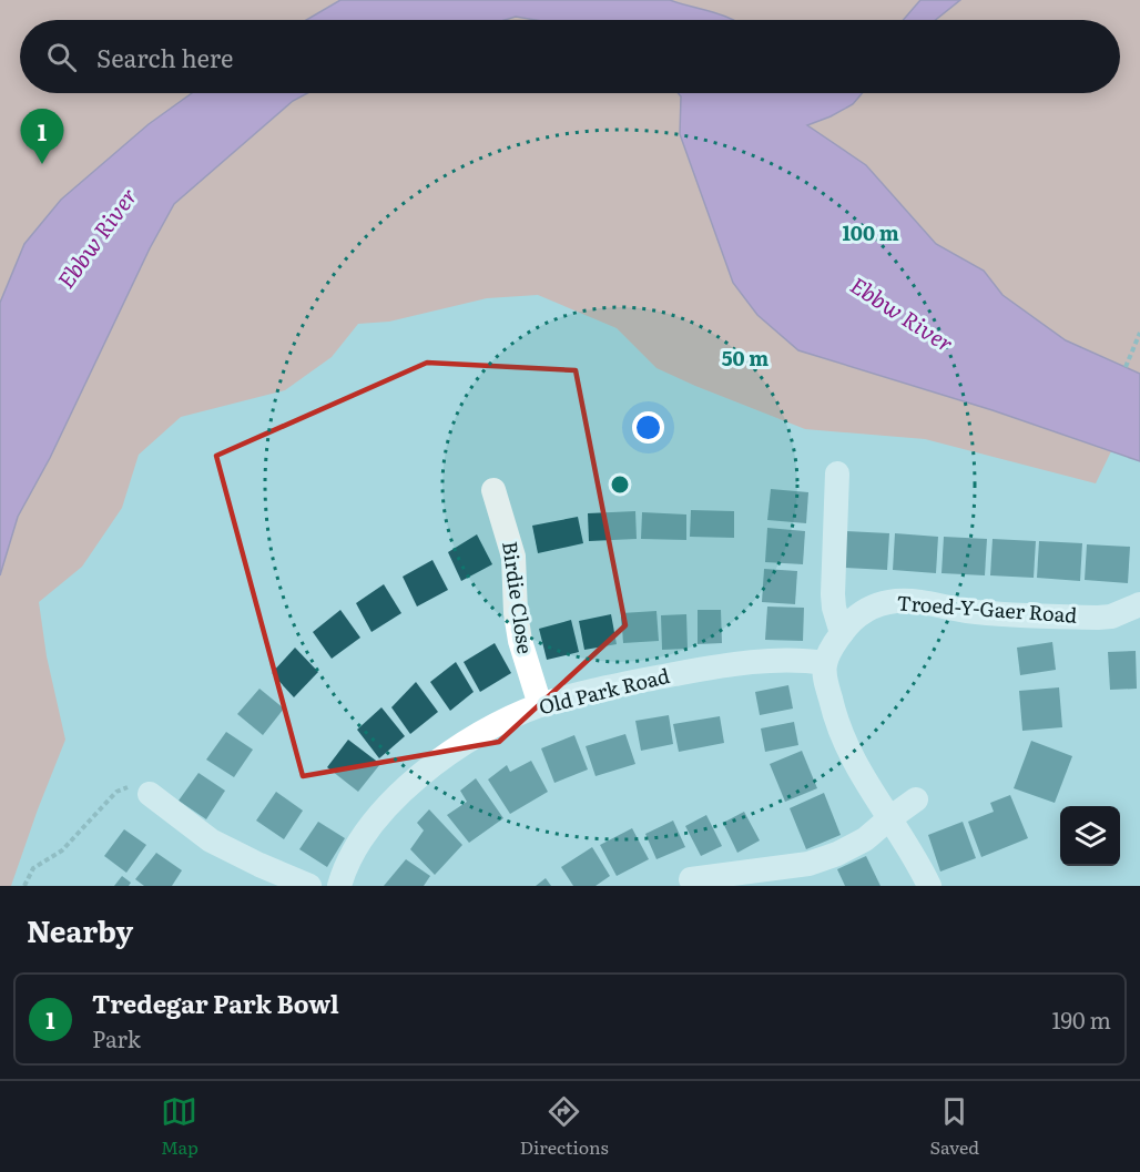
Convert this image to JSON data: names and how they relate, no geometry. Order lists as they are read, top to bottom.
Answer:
{
  "streets": {
    "street": ["Birdie Close", "Troed-Y-Gaer Road", "Old Park Road"]
  },
  "crossings": [
    ["Birdie Close", "Old Park Road"],
    ["Troed-Y-Gaer Road", "Old Park Road"]
  ],
  "water": ["Ebbw River"],
  "page": {
    "search": "Search here",
    "pins": "1",
    "heading": "Nearby",
    "list": [
      {
        "mark": "1",
        "name": "Tredegar Park Bowl",
        "note": "Park",
        "value": "190 m"
      }
    ],
    "nav": ["Map", "Directions", "Saved"]
  },
  "rings": ["100 m", "50 m"]
}
